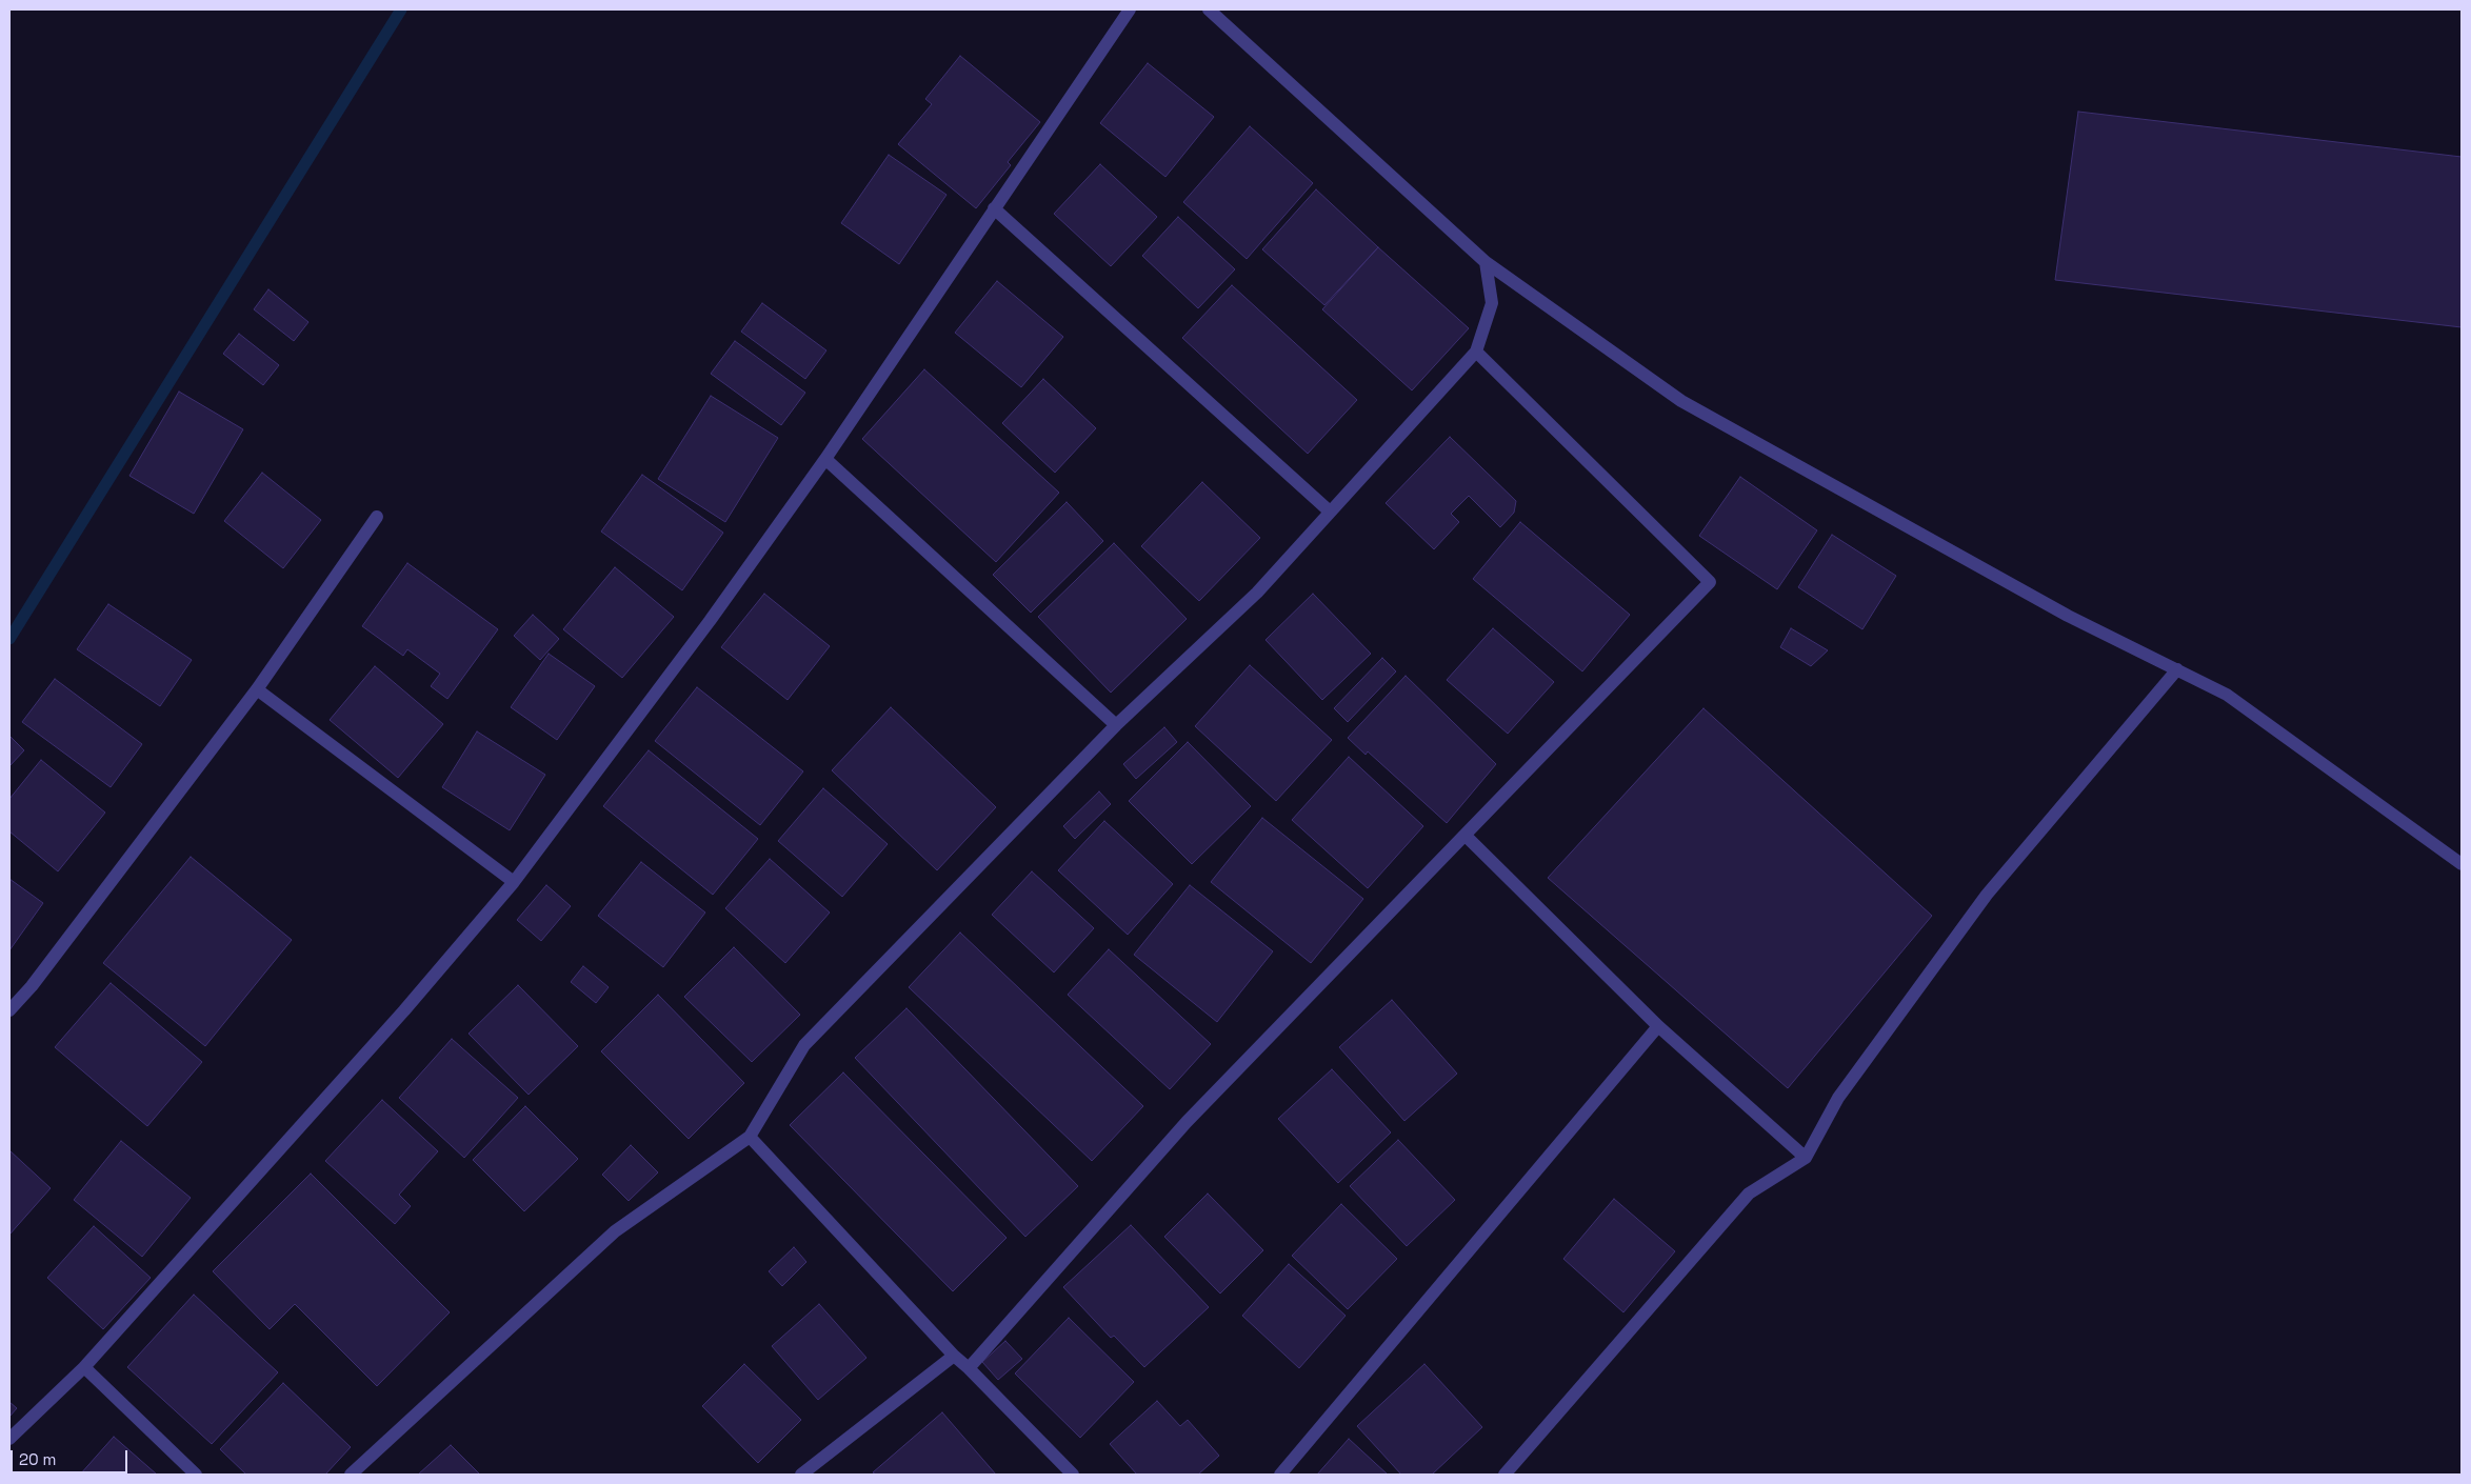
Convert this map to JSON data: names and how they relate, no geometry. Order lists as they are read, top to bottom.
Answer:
{
  "scale_bar": "20 m"
}
